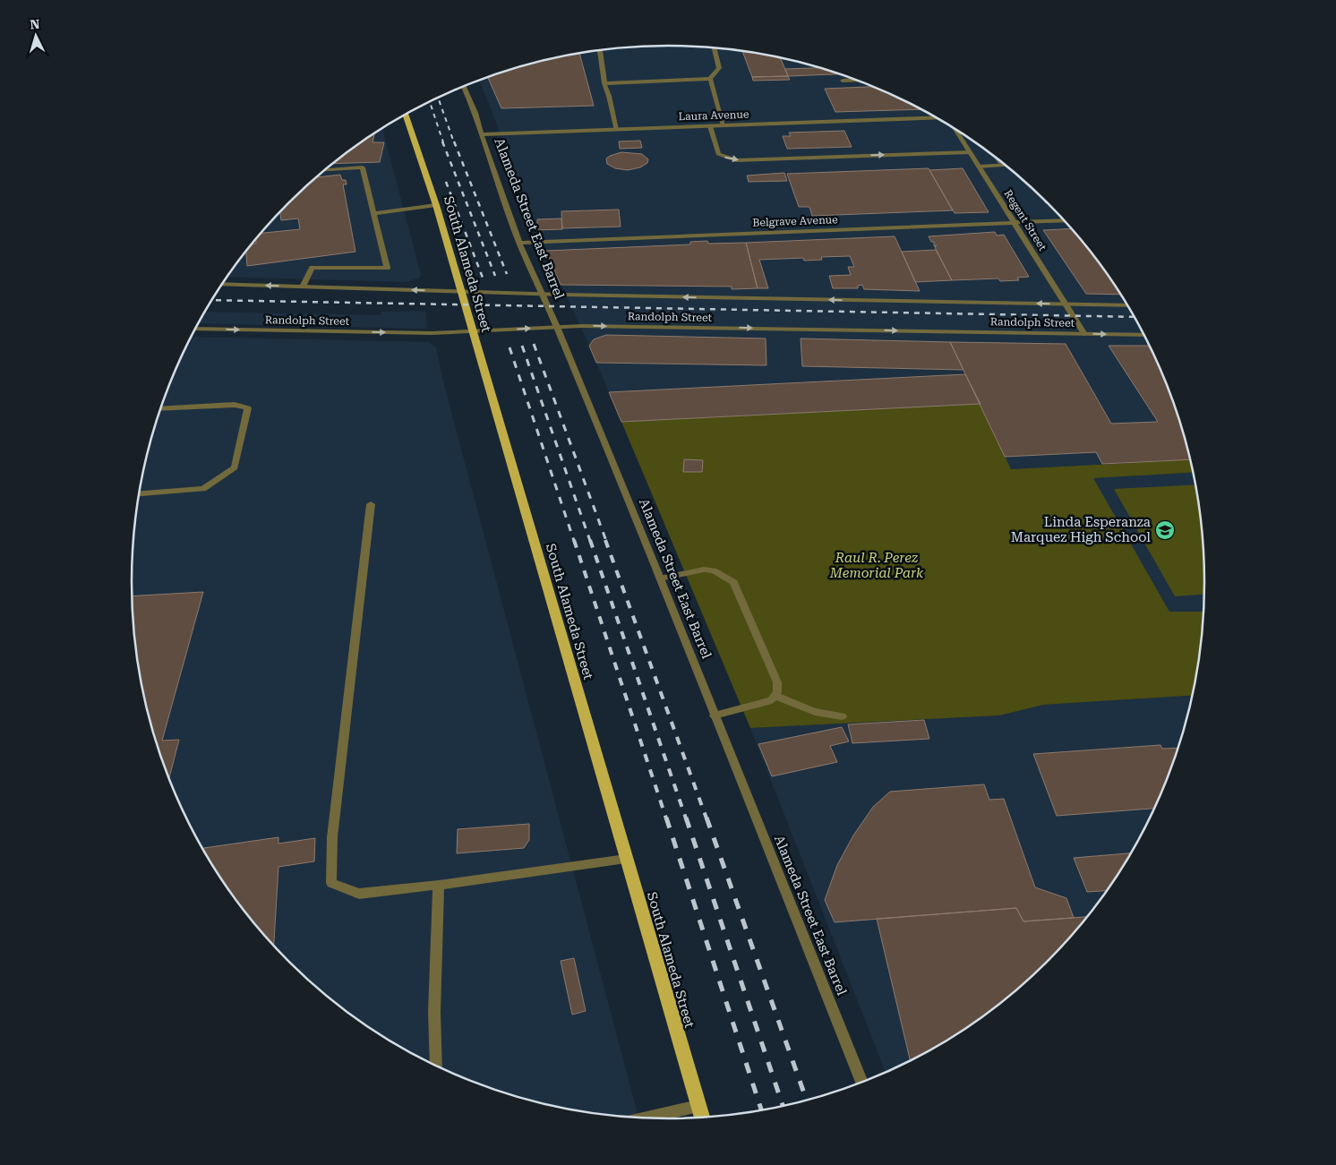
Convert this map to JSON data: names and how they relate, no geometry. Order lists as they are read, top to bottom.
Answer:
{
  "streets": {
    "main road": ["South Alameda Street"],
    "street": [
      "Laura Avenue",
      "Alameda Street East Barrel",
      "Regent Street",
      "Belgrave Avenue",
      "Randolph Street"
    ]
  },
  "crossings": [
    ["Laura Avenue", "Alameda Street East Barrel"],
    ["Alameda Street East Barrel", "Belgrave Avenue"],
    ["Alameda Street East Barrel", "Randolph Street"],
    ["Regent Street", "Belgrave Avenue"],
    ["Regent Street", "Randolph Street"],
    ["South Alameda Street", "Randolph Street"]
  ],
  "parks": ["Raul R. Perez Memorial Park"],
  "places": {
    "school or university": ["Linda Esperanza Marquez High School"]
  },
  "north": "top"
}
